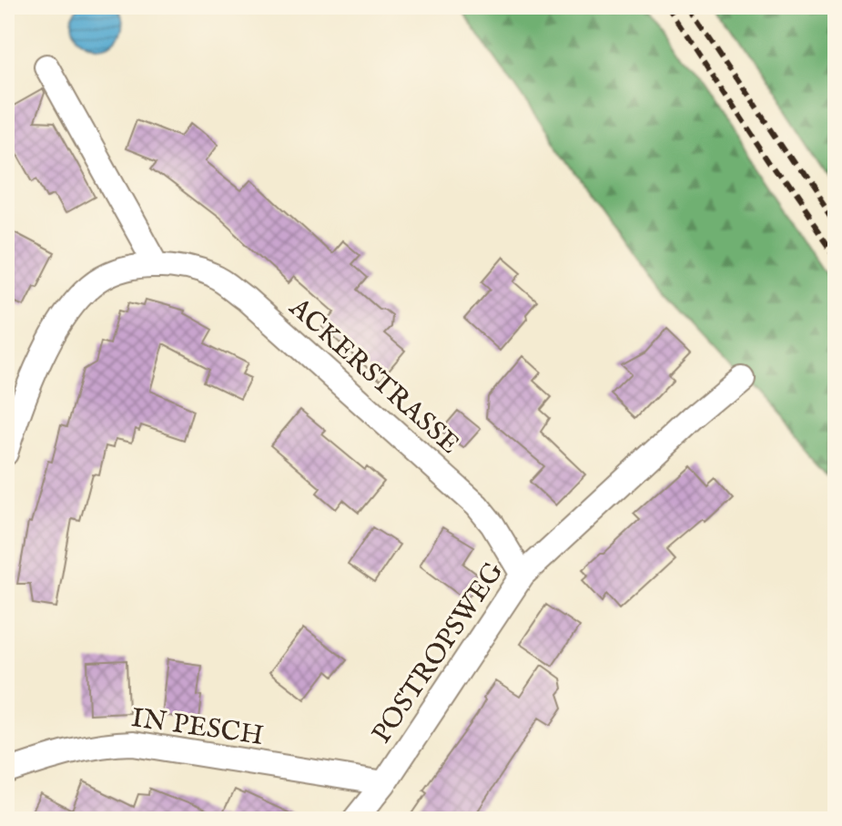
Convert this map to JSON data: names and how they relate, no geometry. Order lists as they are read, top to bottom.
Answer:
{
  "streets": {
    "street": ["ACKERSTRASSE", "POSTROPSWEG", "IN PESCH"]
  },
  "crossings": [
    ["ACKERSTRASSE", "POSTROPSWEG"],
    ["POSTROPSWEG", "IN PESCH"]
  ]
}
